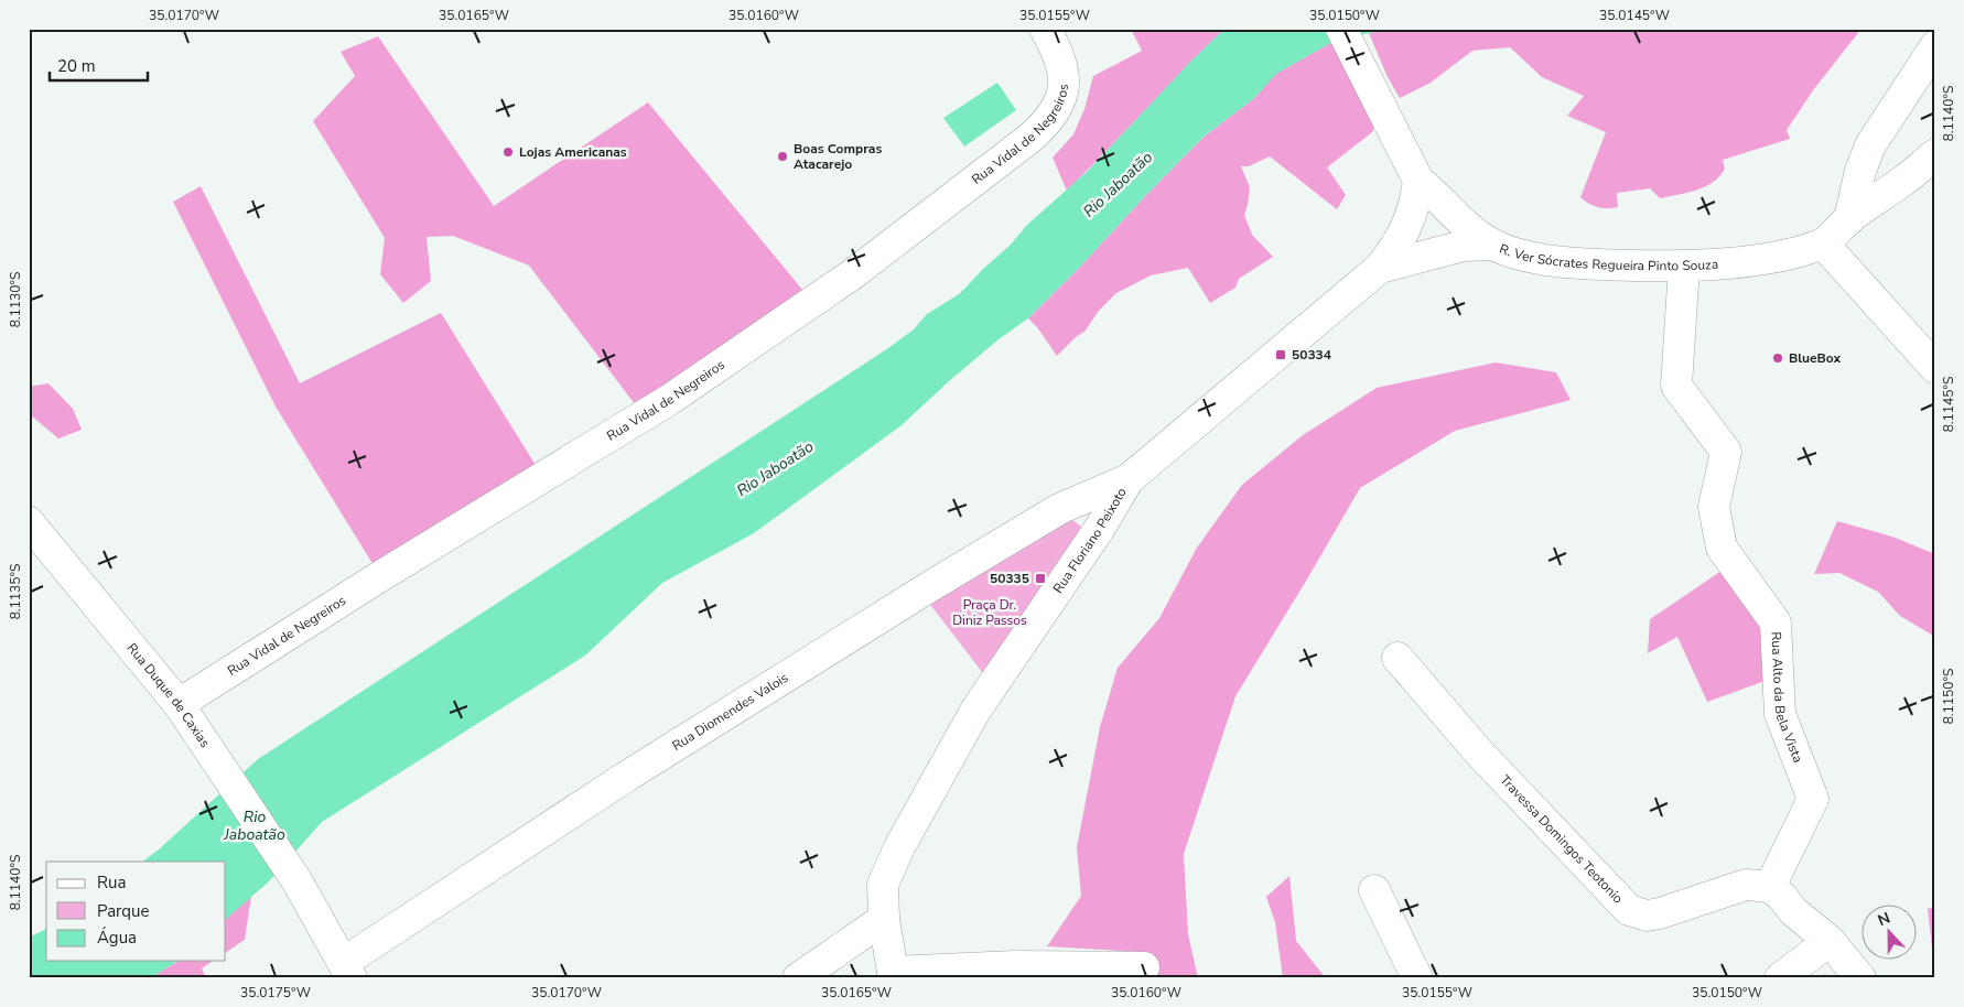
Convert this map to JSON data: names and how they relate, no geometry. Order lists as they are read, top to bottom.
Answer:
{
  "streets": {
    "street": [
      "Rua Vidal de Negreiros",
      "R. Ver Sócrates Regueira Pinto Souza",
      "Rua Floriano Peixoto",
      "Rua Duque de Caxias",
      "Rua Alto da Bela Vista",
      "Rua Diomendes Valois",
      "Travessa Domingos Teotonio"
    ]
  },
  "crossings": [
    ["Rua Vidal de Negreiros", "Rua Duque de Caxias"],
    ["R. Ver Sócrates Regueira Pinto Souza", "Rua Floriano Peixoto"],
    ["R. Ver Sócrates Regueira Pinto Souza", "Rua Alto da Bela Vista"],
    ["Rua Floriano Peixoto", "Rua Diomendes Valois"],
    ["Rua Duque de Caxias", "Rua Diomendes Valois"],
    ["Rua Alto da Bela Vista", "Travessa Domingos Teotonio"]
  ],
  "water": ["Rio Jaboatão"],
  "parks": ["Praça Dr. Diniz Passos"],
  "places": {
    "other": ["Lojas Americanas", "Boas Compras Atacarejo", "BlueBox"],
    "transit": ["50334", "50335"]
  },
  "legend": ["Rua", "Parque", "Água"],
  "scale_bar": "20 m",
  "north": "top",
  "coordinates": [
    "35.0170°W",
    "35.0165°W",
    "35.0160°W",
    "35.0155°W",
    "35.0150°W",
    "35.0145°W",
    "8.1140°S",
    "8.1130°S",
    "8.1145°S",
    "8.1135°S",
    "8.1150°S",
    "35.0175°W"
  ]
}
